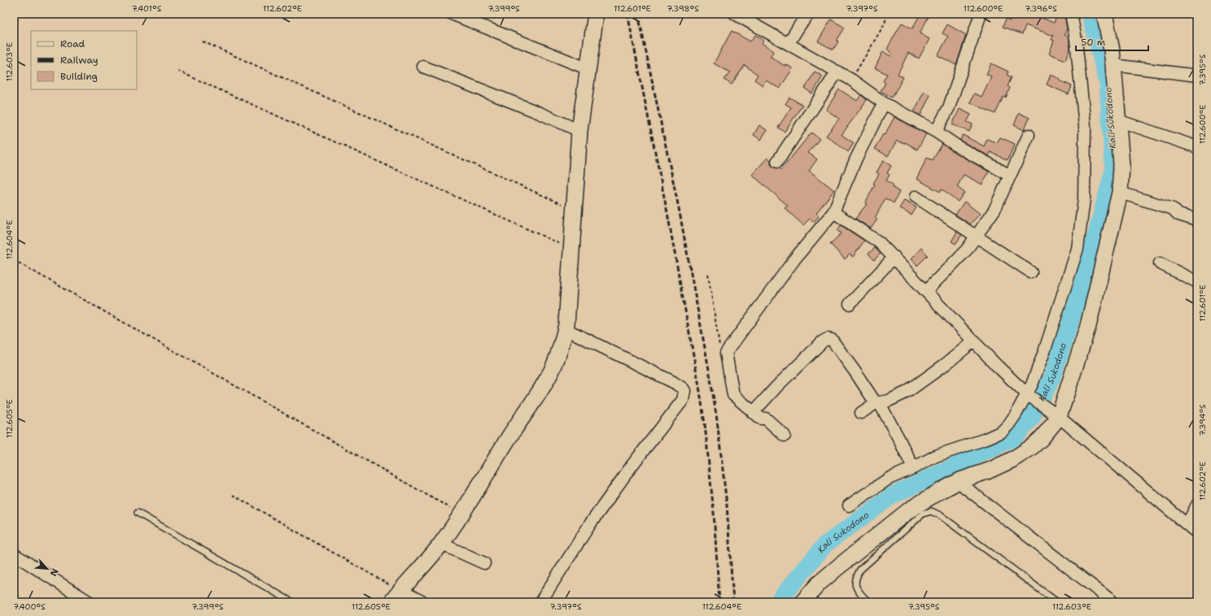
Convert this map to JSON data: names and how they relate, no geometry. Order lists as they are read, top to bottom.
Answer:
{
  "water": ["Kali Sukodono"],
  "legend": ["Road", "Railway", "Building"],
  "scale_bar": "50 m",
  "north": "bottom right",
  "coordinates": [
    "7.401°S",
    "112.602°E",
    "7.399°S",
    "112.601°E",
    "7.398°S",
    "7.397°S",
    "112.600°E",
    "7.396°S",
    "112.603°E",
    "7.395°S",
    "112.604°E",
    "112.605°E",
    "7.394°S",
    "7.400°S"
  ]
}
